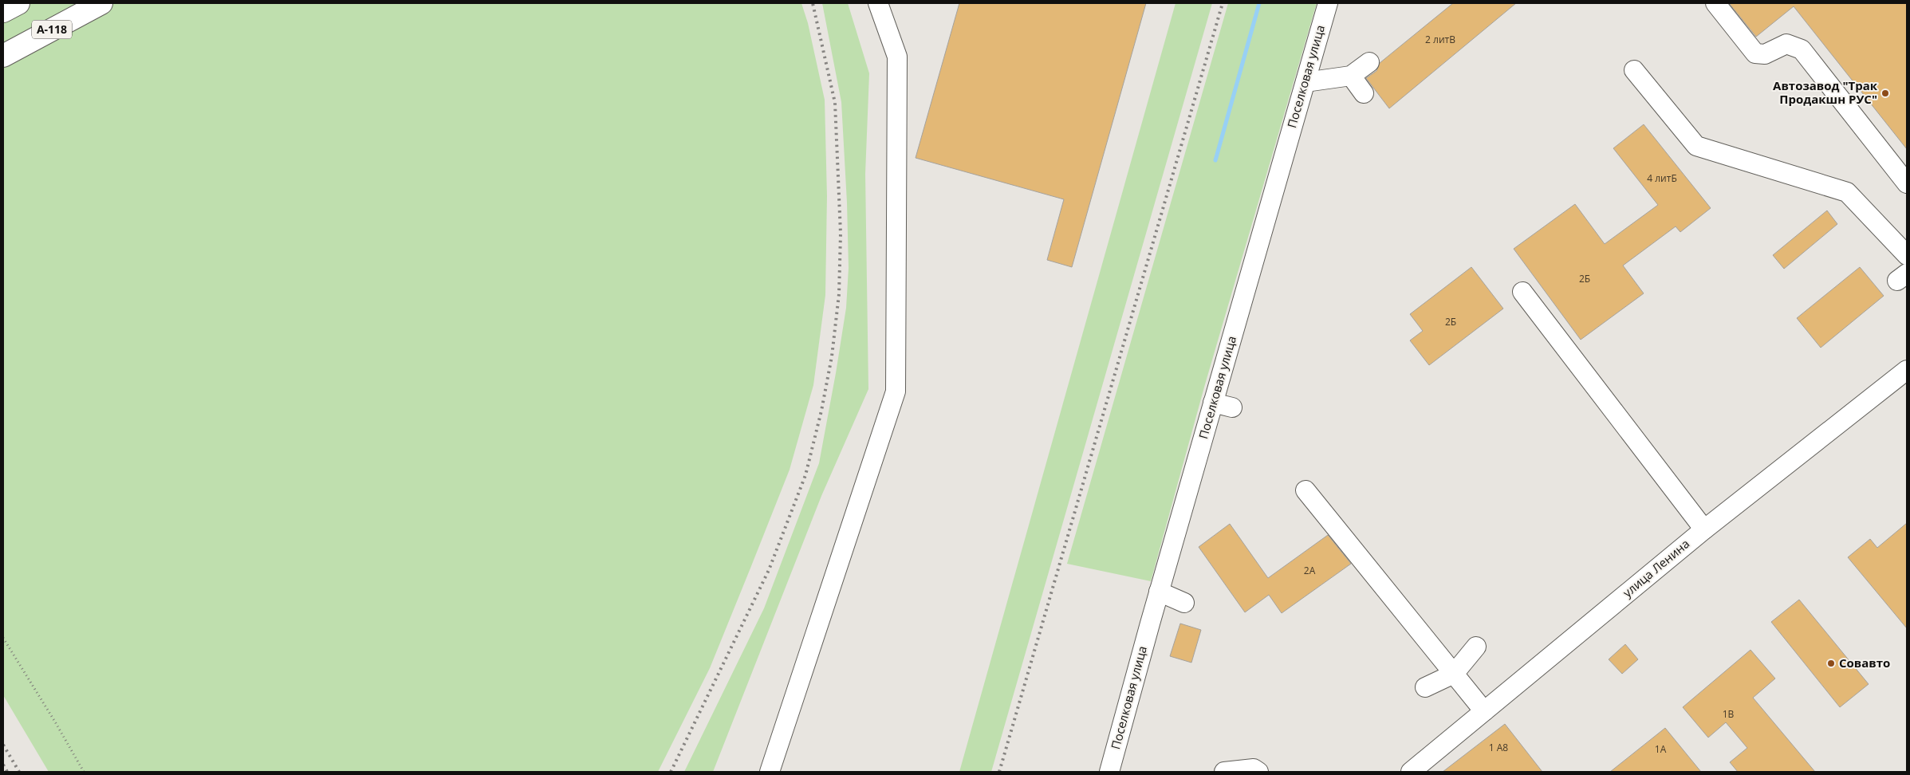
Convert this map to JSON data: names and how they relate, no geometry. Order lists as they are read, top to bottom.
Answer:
{
  "streets": {
    "highway": ["А-118"],
    "street": ["Поселковая улица", "улица Ленина"]
  },
  "places": ["Автозавод \"Трак Продакшн РУС\"", "Совавто"],
  "house_numbers": [
    "2 литВ",
    "4 литБ",
    "2Б",
    "2Б",
    "2А",
    "1В",
    "1 А8",
    "1А"
  ]
}
